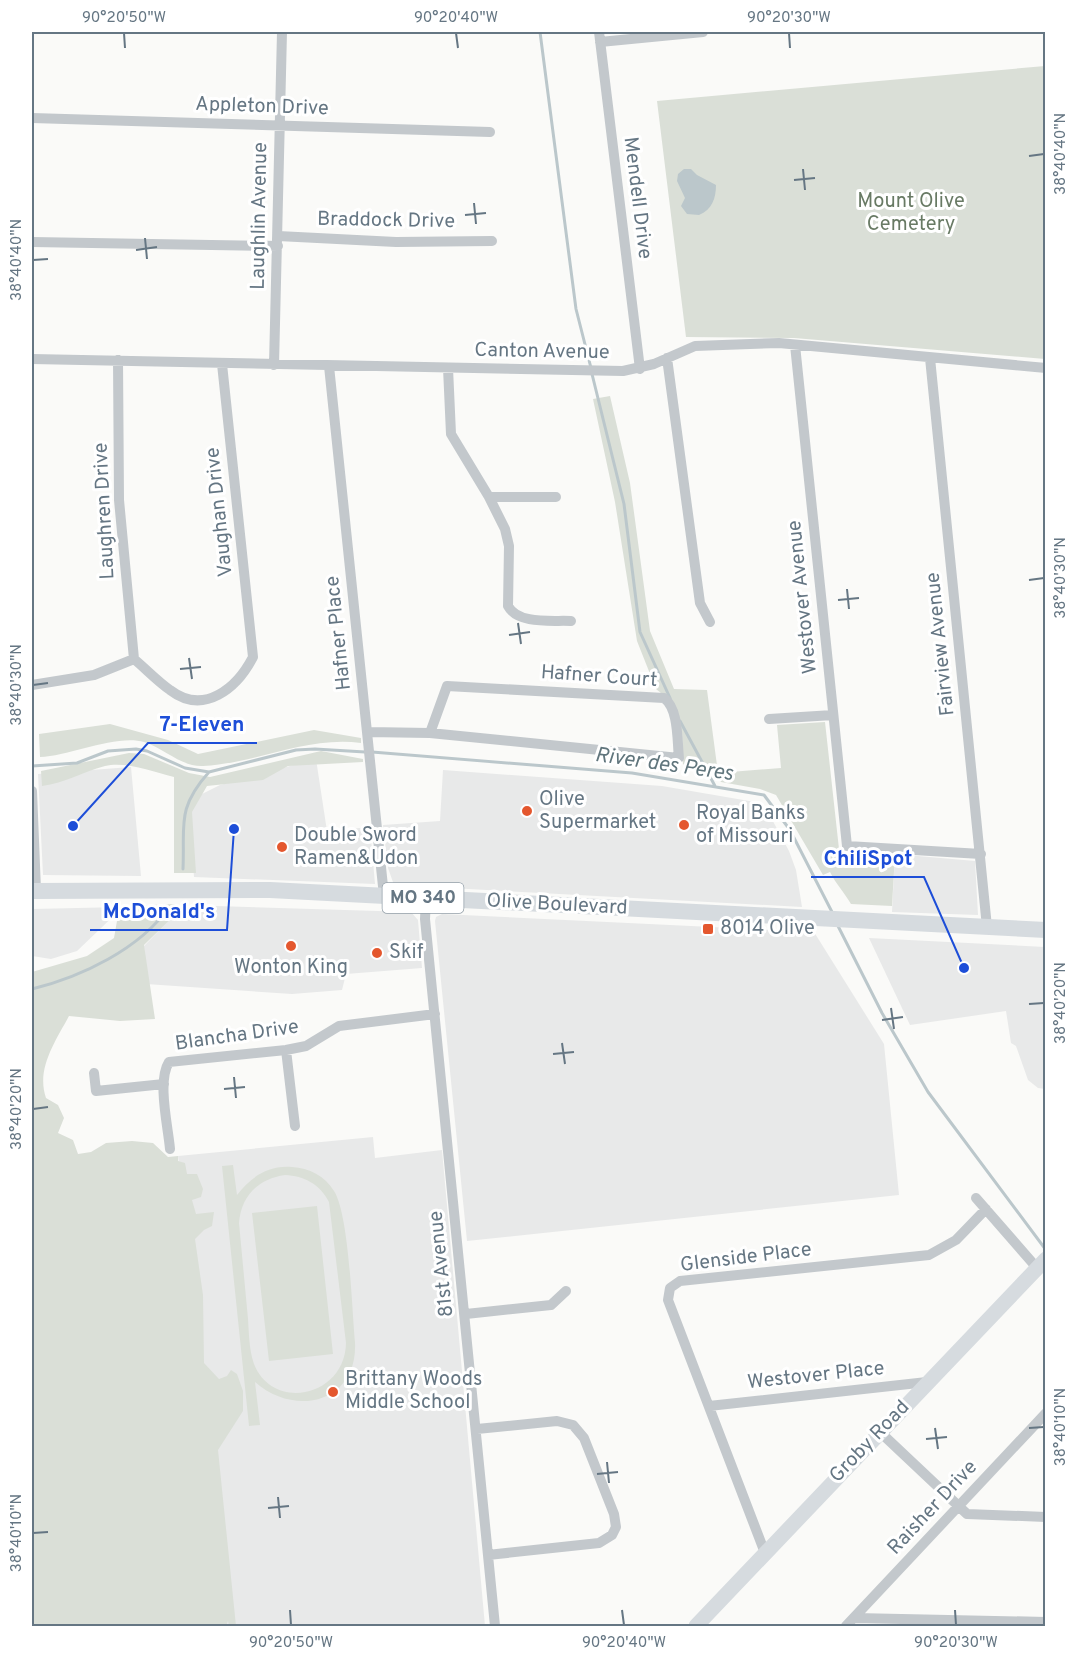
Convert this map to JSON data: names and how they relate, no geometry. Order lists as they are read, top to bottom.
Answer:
{
  "streets": {
    "main road": ["MO 340", "Olive Boulevard"],
    "street": [
      "Appleton Drive",
      "Mendell Drive",
      "Laughlin Avenue",
      "Braddock Drive",
      "Canton Avenue",
      "Laughren Drive",
      "Vaughan Drive",
      "Westover Avenue",
      "Hafner Place",
      "Fairview Avenue",
      "Hafner Court",
      "Blancha Drive",
      "Glenside Place",
      "81st Avenue",
      "Westover Place",
      "Groby Road",
      "Raisher Drive"
    ]
  },
  "crossings": [
    ["Appleton Drive", "Laughlin Avenue"],
    ["Mendell Drive", "Canton Avenue"],
    ["Laughlin Avenue", "Braddock Drive"],
    ["Laughlin Avenue", "Canton Avenue"],
    ["Canton Avenue", "Laughren Drive"],
    ["Canton Avenue", "Vaughan Drive"],
    ["Canton Avenue", "Westover Avenue"],
    ["Canton Avenue", "Hafner Place"],
    ["Canton Avenue", "Fairview Avenue"],
    ["Laughren Drive", "Vaughan Drive"],
    ["Westover Avenue", "Fairview Avenue"],
    ["Hafner Place", "Hafner Court"],
    ["Hafner Place", "Olive Boulevard"],
    ["Fairview Avenue", "Olive Boulevard"],
    ["Olive Boulevard", "81st Avenue"],
    ["Blancha Drive", "81st Avenue"],
    ["Glenside Place", "Westover Place"],
    ["Glenside Place", "Groby Road"],
    ["Westover Place", "Groby Road"]
  ],
  "water": ["River des Peres"],
  "parks": ["Mount Olive Cemetery"],
  "places": {
    "other": [
      "Olive Supermarket",
      "Royal Banks of Missouri",
      "7-Eleven",
      "McDonald's",
      "Double Sword Ramen&Udon",
      "Wonton King",
      "Skif",
      "ChiliSpot",
      "Brittany Woods Middle School"
    ],
    "transit": ["8014 Olive"]
  },
  "coordinates": [
    "90°20'50\"W",
    "90°20'40\"W",
    "90°20'30\"W",
    "38°40'40\"N",
    "38°40'30\"N",
    "38°40'20\"N",
    "38°40'10\"N"
  ]
}
